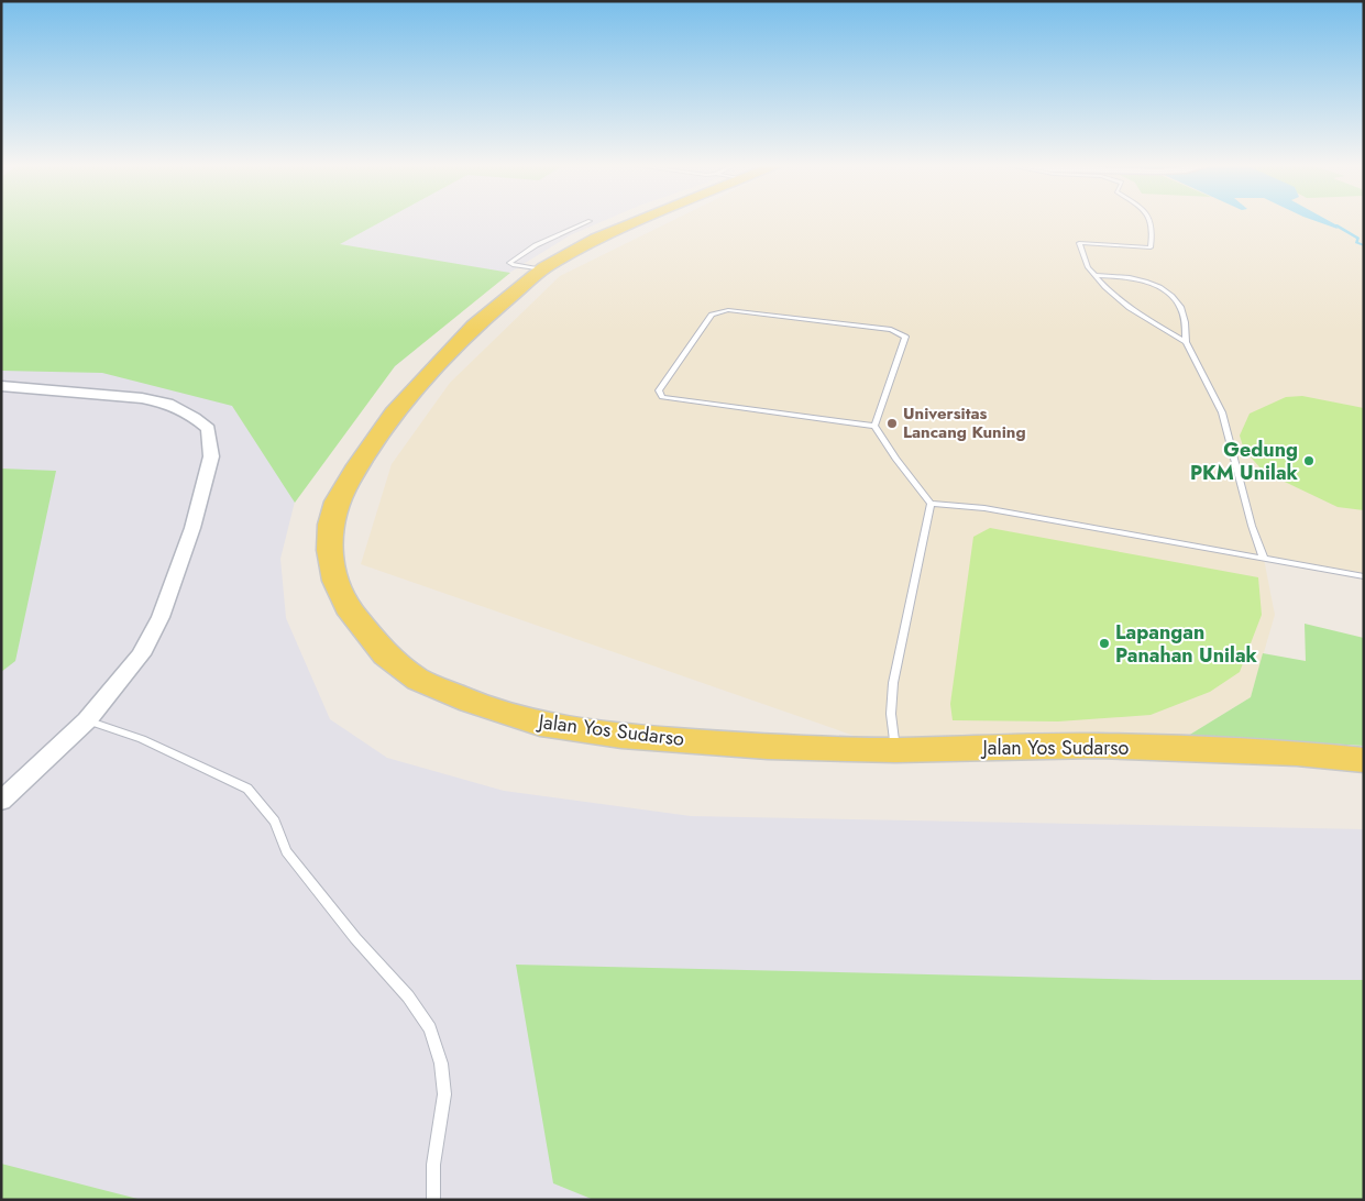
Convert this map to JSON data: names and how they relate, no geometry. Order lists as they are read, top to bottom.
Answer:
{
  "streets": {
    "main road": ["Jalan Yos Sudarso"]
  },
  "places": ["Universitas Lancang Kuning", "Gedung PKM Unilak", "Lapangan Panahan Unilak"]
}
